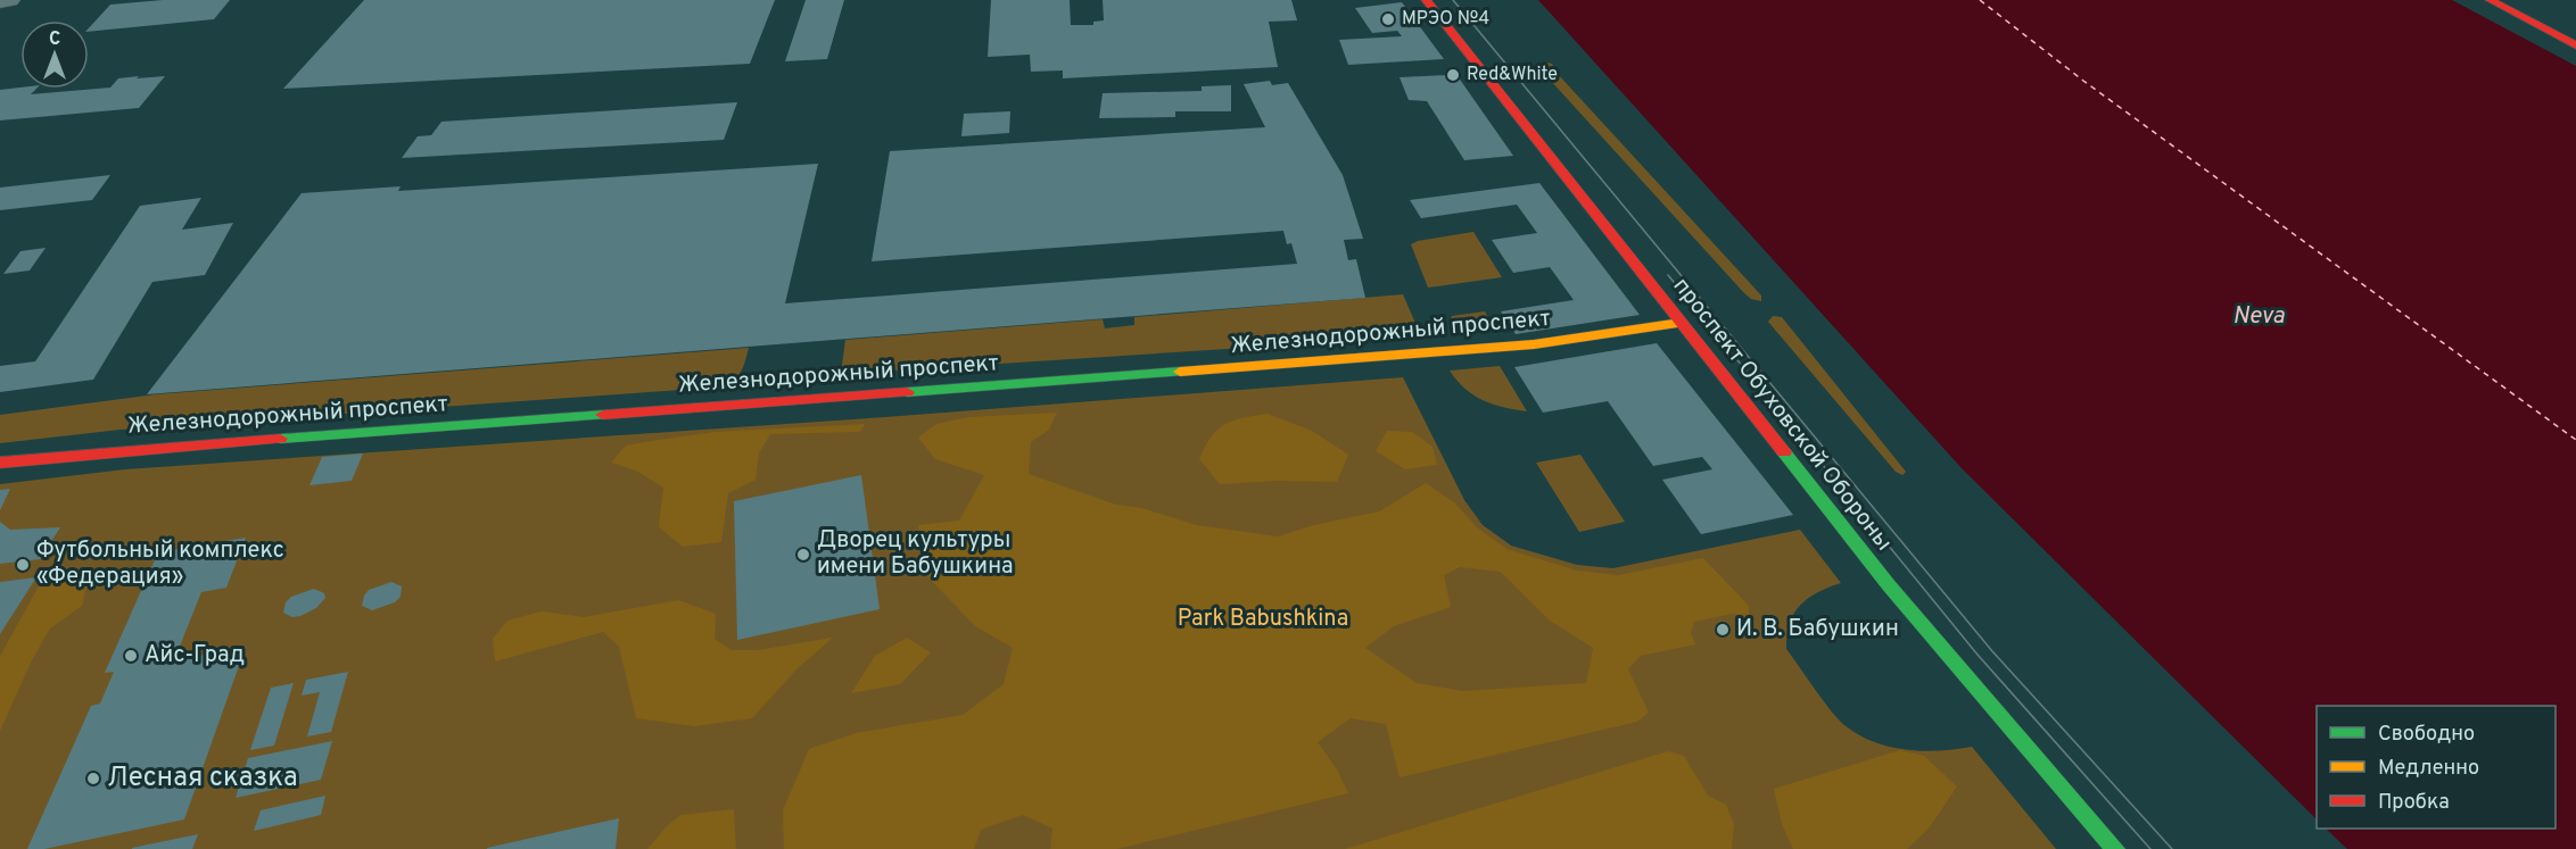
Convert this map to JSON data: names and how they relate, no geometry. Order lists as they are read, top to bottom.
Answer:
{
  "streets": {
    "main road": ["Железнодорожный проспект", "проспект Обуховской Обороны"]
  },
  "crossings": [
    ["Железнодорожный проспект", "проспект Обуховской Обороны"]
  ],
  "water": ["Neva"],
  "parks": ["Park Babushkina"],
  "places": [
    "МРЭО №4",
    "Red&White",
    "Дворец культуры имени Бабушкина",
    "Футбольный комплекс «Федерация»",
    "И. В. Бабушкин",
    "Айс-Град",
    "Лесная сказка"
  ],
  "legend": ["Свободно", "Медленно", "Пробка"],
  "north": "top"
}
